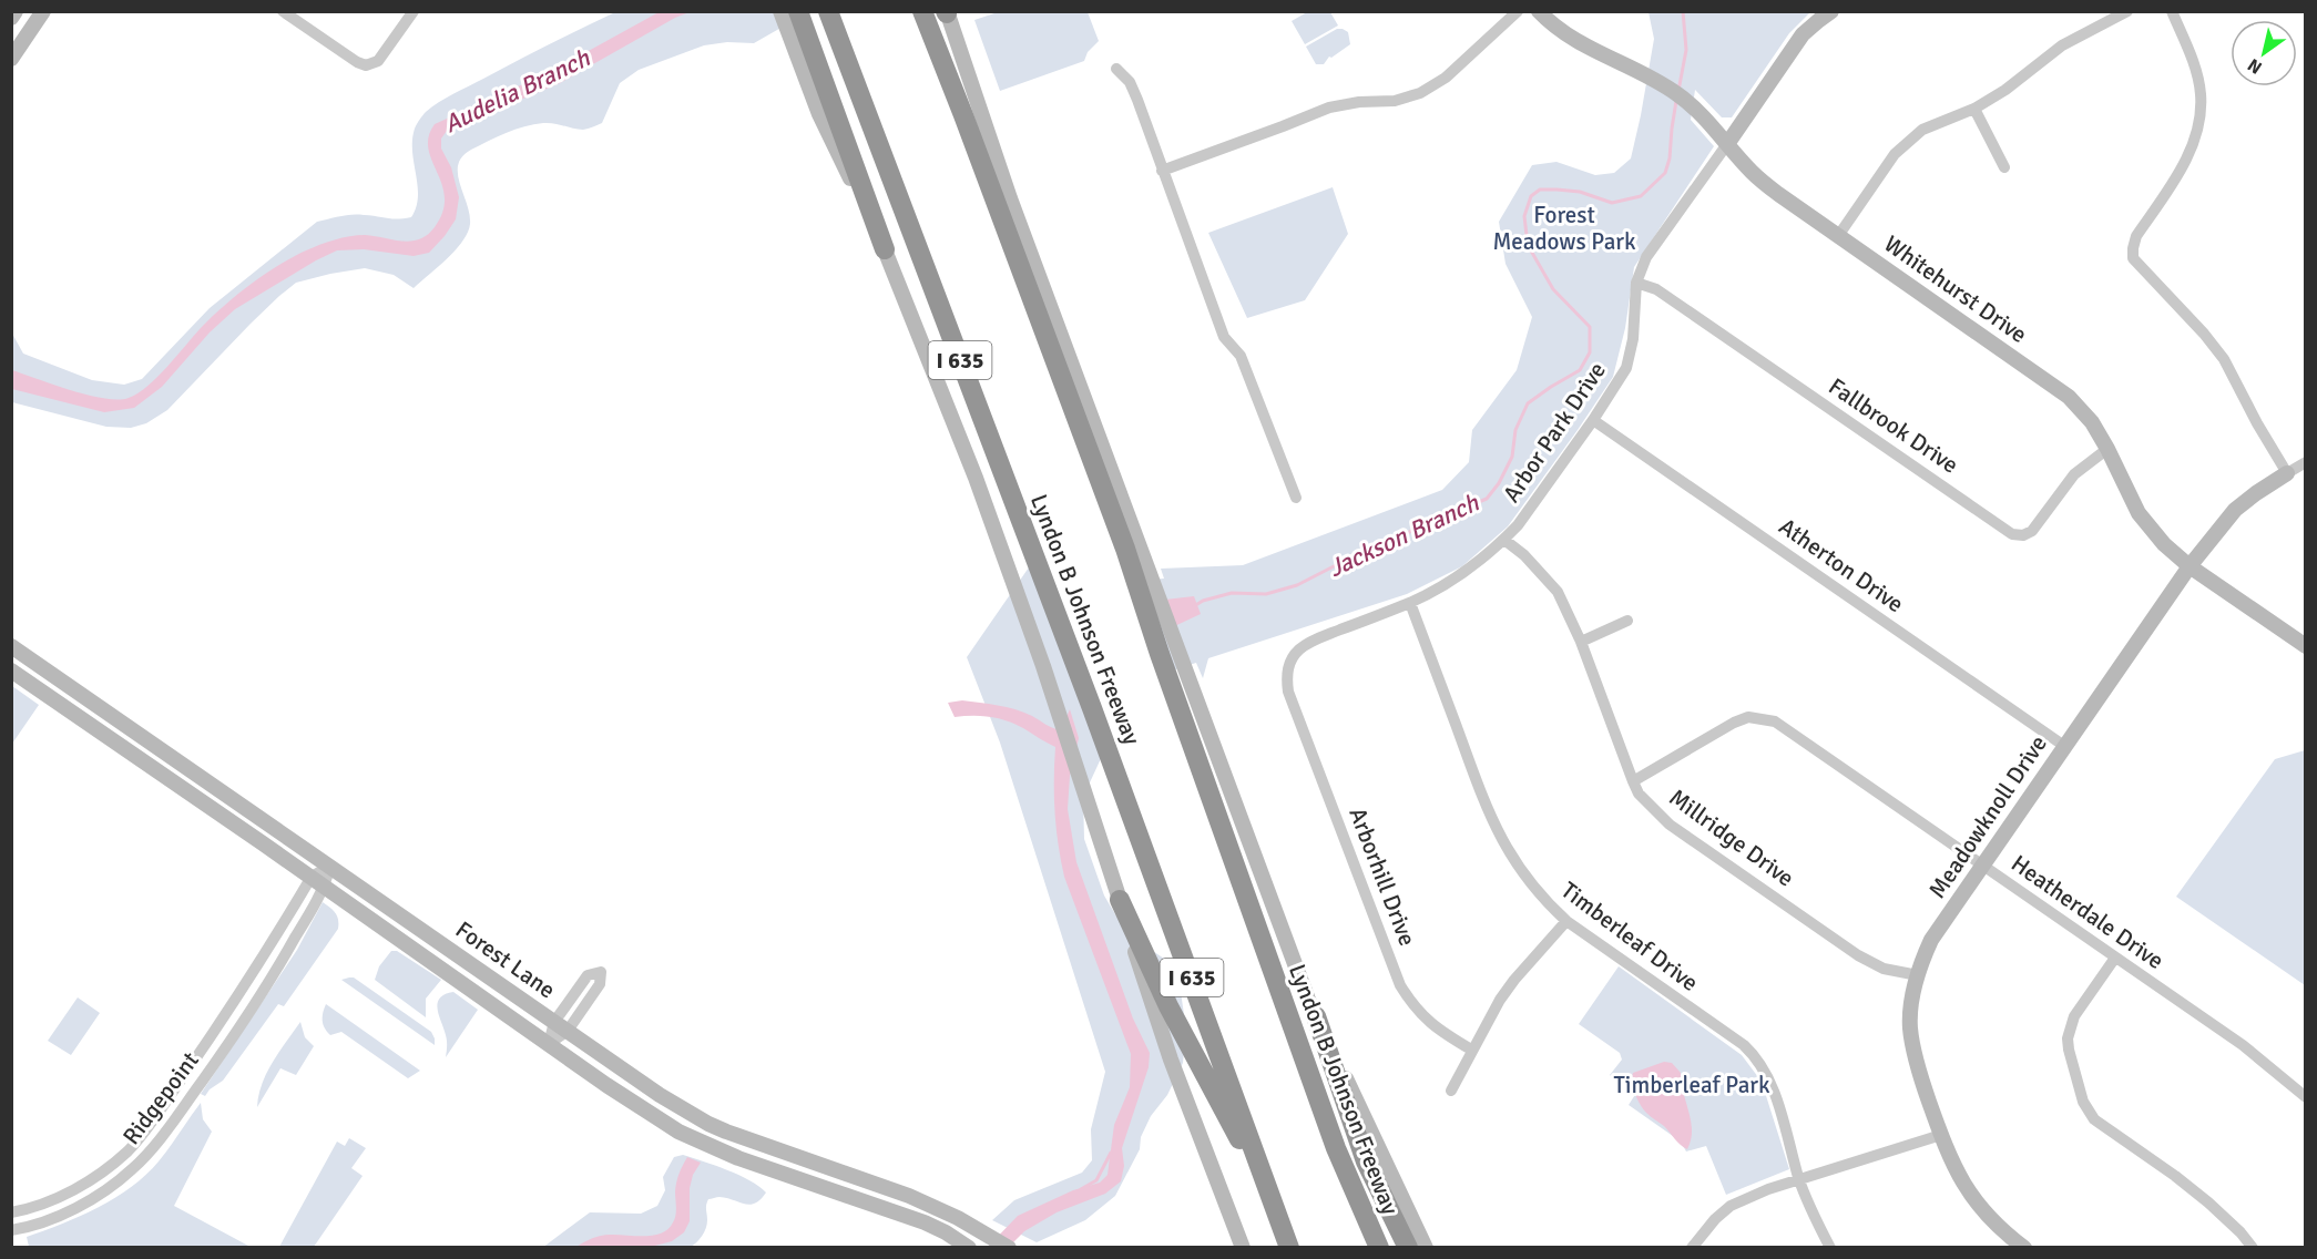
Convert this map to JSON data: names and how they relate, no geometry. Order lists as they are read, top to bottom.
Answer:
{
  "streets": {
    "highway": ["I 635", "Lyndon B Johnson Freeway"],
    "main road": [
      "Whitehurst Drive",
      "Arbor Park Drive",
      "Meadowknoll Drive",
      "Forest Lane"
    ],
    "street": [
      "Fallbrook Drive",
      "Atherton Drive",
      "Millridge Drive",
      "Arborhill Drive",
      "Heatherdale Drive",
      "Timberleaf Drive",
      "Ridgepoint"
    ]
  },
  "crossings": [
    ["Whitehurst Drive", "Fallbrook Drive"],
    ["Whitehurst Drive", "Arbor Park Drive"],
    ["Whitehurst Drive", "Meadowknoll Drive"],
    ["Fallbrook Drive", "Arbor Park Drive"],
    ["Arbor Park Drive", "Atherton Drive"],
    ["Arbor Park Drive", "Millridge Drive"],
    ["Arbor Park Drive", "Arborhill Drive"],
    ["Arbor Park Drive", "Timberleaf Drive"],
    ["Atherton Drive", "Meadowknoll Drive"],
    ["Meadowknoll Drive", "Millridge Drive"],
    ["Meadowknoll Drive", "Heatherdale Drive"],
    ["Millridge Drive", "Heatherdale Drive"],
    ["Forest Lane", "Ridgepoint"]
  ],
  "water": ["Audelia Branch", "Jackson Branch"],
  "parks": ["Forest Meadows Park", "Timberleaf Park"],
  "north": "bottom left"
}
